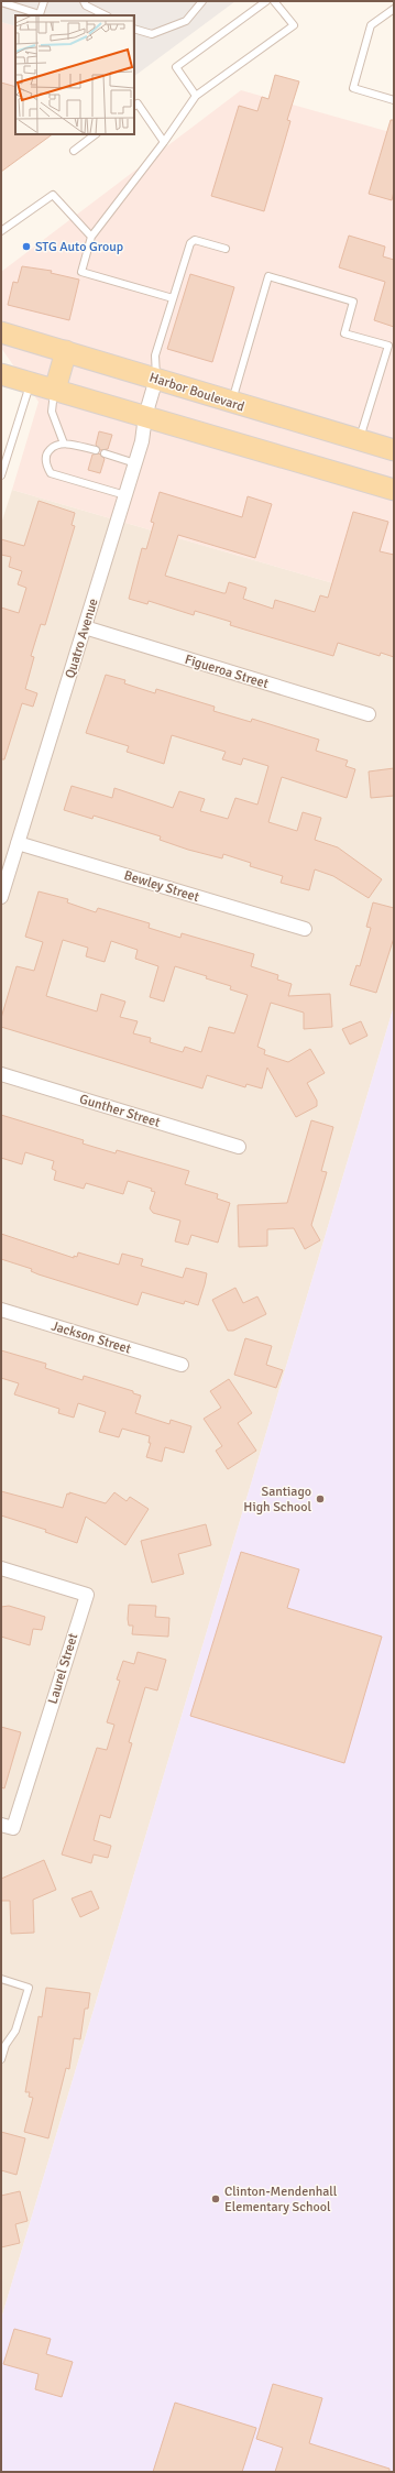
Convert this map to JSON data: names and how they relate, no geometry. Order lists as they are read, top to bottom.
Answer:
{
  "streets": {
    "main road": ["Harbor Boulevard"],
    "street": [
      "Quatro Avenue",
      "Figueroa Street",
      "Bewley Street",
      "Gunther Street",
      "Jackson Street",
      "Laurel Street"
    ]
  },
  "crossings": [
    ["Harbor Boulevard", "Quatro Avenue"],
    ["Quatro Avenue", "Figueroa Street"],
    ["Quatro Avenue", "Bewley Street"]
  ],
  "places": ["STG Auto Group", "Santiago High School", "Clinton-Mendenhall Elementary School"]
}
